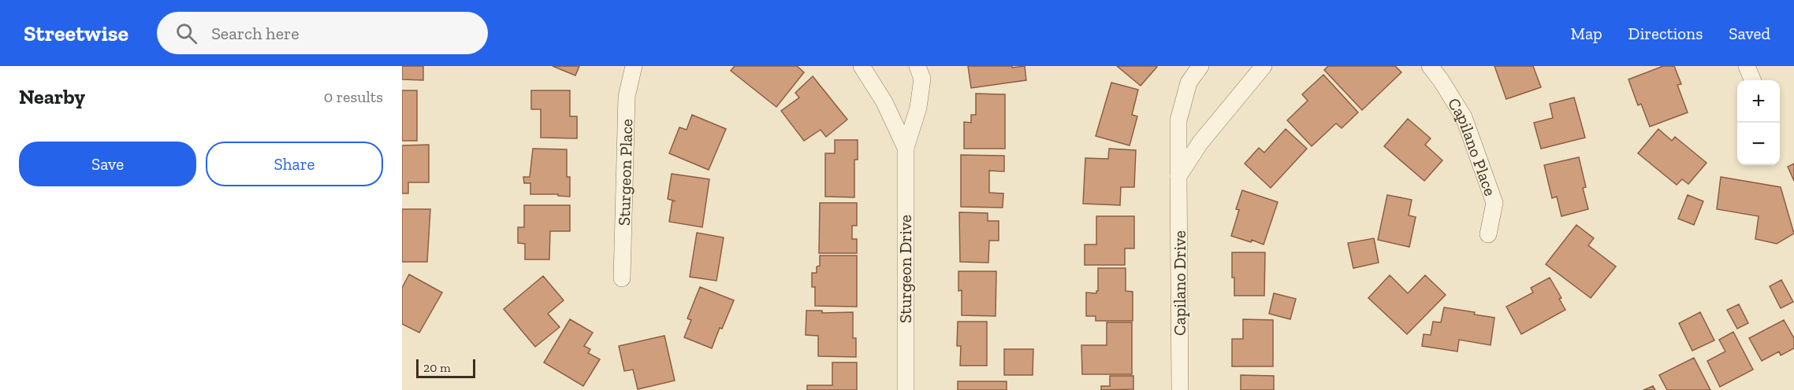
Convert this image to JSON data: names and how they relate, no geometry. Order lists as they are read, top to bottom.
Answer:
{
  "streets": {
    "street": [
      "Capilano Place",
      "Sturgeon Place",
      "Sturgeon Drive",
      "Capilano Drive"
    ]
  },
  "scale_bar": "20 m",
  "page": {
    "header": "Streetwise",
    "search": "Search here",
    "nav": ["Map", "Directions", "Saved"],
    "heading": ["Nearby", "0 results"],
    "map_buttons": ["+", "−"],
    "buttons": ["Save", "Share"],
    "scale": "20 m"
  }
}
